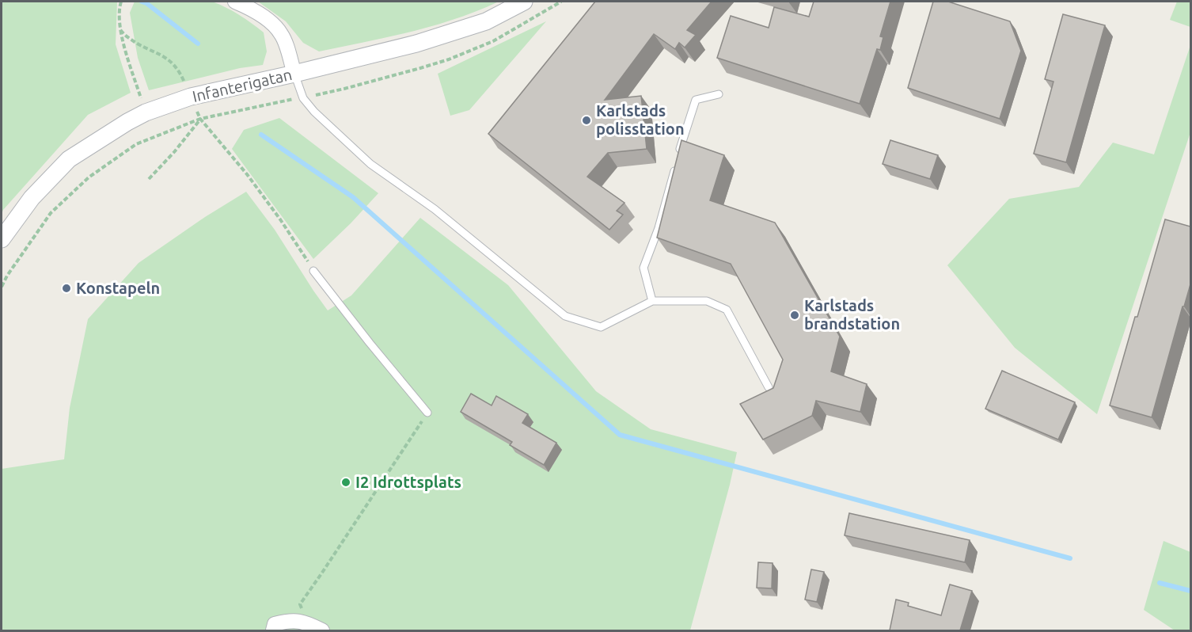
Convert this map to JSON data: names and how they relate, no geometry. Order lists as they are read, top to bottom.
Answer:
{
  "streets": {
    "street": ["Infanterigatan"]
  },
  "places": [
    "Karlstads polisstation",
    "Konstapeln",
    "Karlstads brandstation",
    "I2 Idrottsplats"
  ]
}
